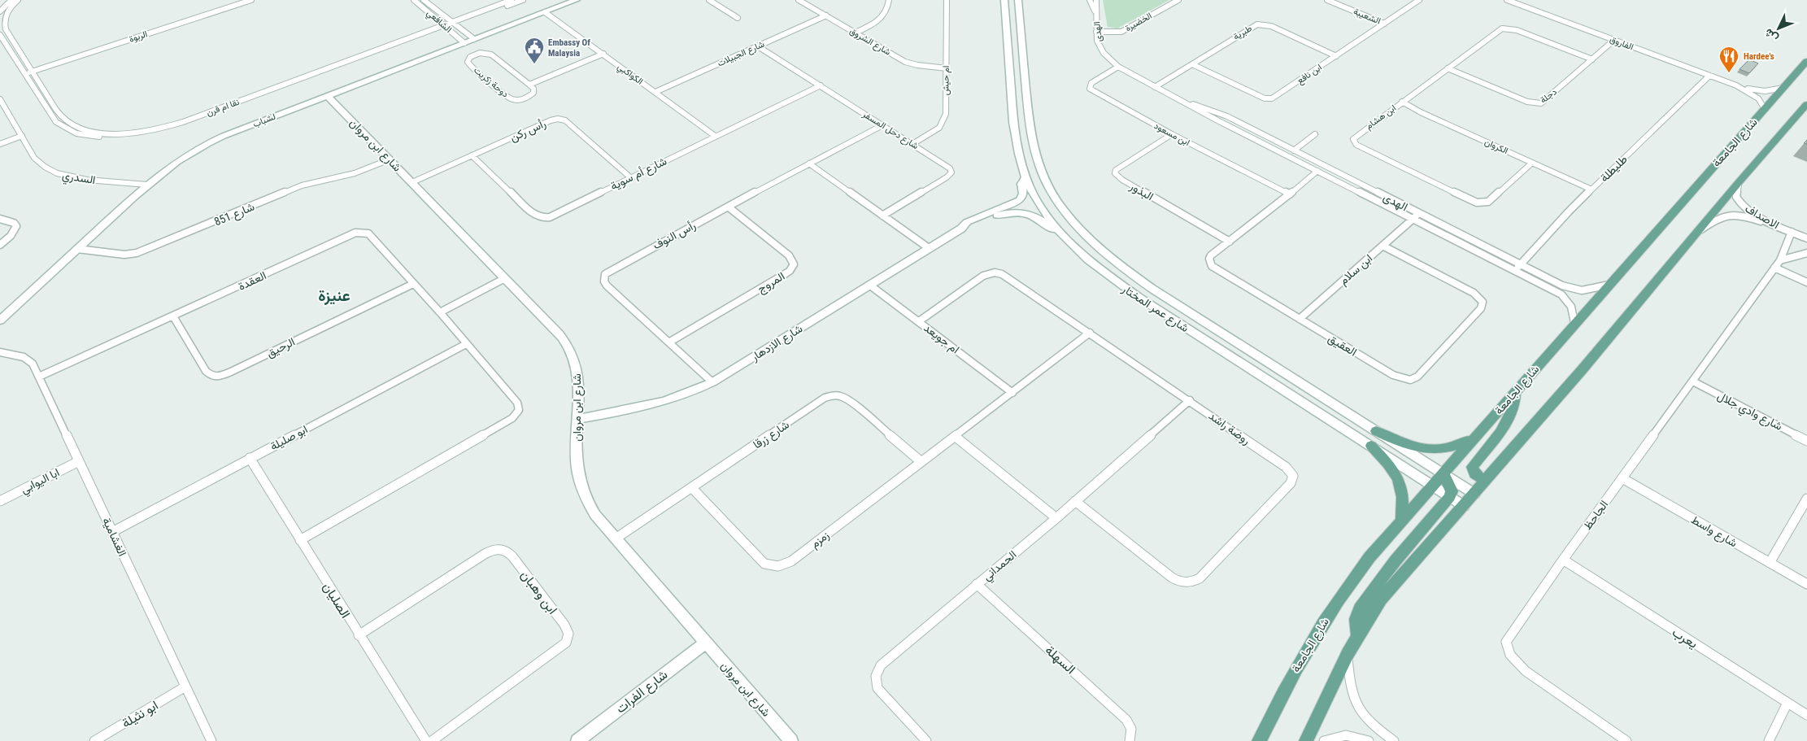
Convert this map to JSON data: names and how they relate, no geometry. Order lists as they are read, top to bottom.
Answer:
{
  "streets": {
    "main road": ["شارع الجامعة"],
    "street": [
      "الشعيبة",
      "الشافعي",
      "الخضيرة",
      "الهدى",
      "طبرية",
      "الربوة",
      "شارع الشروق",
      "الفاروق",
      "شارع الجبيلات",
      "الكواكبي",
      "ابن نافع",
      "ام حيش",
      "دوحة زكريت",
      "دجلة",
      "نقا ام قرن",
      "ابن هشام",
      "لشباب",
      "رأس ركن",
      "شارع دحل المسفر",
      "ابن مسعود",
      "شارع ابن مروان",
      "الكروان",
      "طليطلة",
      "شارع أم سوية",
      "السدري",
      "البذور",
      "شارع 851",
      "الاصداف",
      "رأس النوف",
      "ابن سلام",
      "العقدة",
      "المروج",
      "شارع عمر المختار",
      "ام جويعد",
      "شارع الازدهار",
      "العقيق",
      "الرحيق",
      "شارع وادي جلال",
      "روضة راشد",
      "شارع زرقا",
      "ابو صليلة",
      "ابا اليوابي",
      "الجاحظ",
      "شارع واسط",
      "الغشامية",
      "زمزم",
      "الحمداني",
      "ابن وهبان",
      "الصليان",
      "يعرب",
      "السهلة",
      "شارع الفرات",
      "ابو نثيلة"
    ]
  },
  "crossings": [
    ["الشعيبة", "ابن نافع"],
    ["الشافعي", "نقا ام قرن"],
    ["الشافعي", "لشباب"],
    ["الخضيرة", "الهدى"],
    ["الهدى", "طبرية"],
    ["الهدى", "ابن مسعود"],
    ["الهدى", "شارع الجامعة"],
    ["الهدى", "طليطلة"],
    ["الهدى", "ابن سلام"],
    ["الهدى", "العقيق"],
    ["طبرية", "ابن نافع"],
    ["الربوة", "نقا ام قرن"],
    ["شارع الشروق", "شارع الجبيلات"],
    ["شارع الشروق", "ام حيش"],
    ["الفاروق", "دجلة"],
    ["الفاروق", "شارع الجامعة"],
    ["الفاروق", "طليطلة"],
    ["شارع الجبيلات", "الكواكبي"],
    ["شارع الجبيلات", "شارع دحل المسفر"],
    ["الكواكبي", "لشباب"],
    ["الكواكبي", "شارع أم سوية"],
    ["ام حيش", "شارع دحل المسفر"],
    ["دجلة", "ابن هشام"],
    ["ابن هشام", "الكروان"],
    ["لشباب", "شارع ابن مروان"],
    ["لشباب", "السدري"],
    ["لشباب", "شارع 851"],
    ["رأس ركن", "شارع ابن مروان"],
    ["رأس ركن", "شارع أم سوية"],
    ["شارع دحل المسفر", "شارع أم سوية"],
    ["شارع دحل المسفر", "رأس النوف"],
    ["ابن مسعود", "البذور"],
    ["ابن مسعود", "العقيق"],
    ["شارع الجامعة", "شارع عمر المختار"],
    ["شارع ابن مروان", "شارع 851"],
    ["شارع ابن مروان", "شارع الازدهار"],
    ["شارع ابن مروان", "شارع زرقا"],
    ["شارع ابن مروان", "شارع الفرات"],
    ["الكروان", "طليطلة"],
    ["البذور", "العقيق"],
    ["الاصداف", "الجاحظ"],
    ["رأس النوف", "المروج"],
    ["رأس النوف", "شارع الازدهار"],
    ["ابن سلام", "العقيق"],
    ["العقدة", "الرحيق"],
    ["العقدة", "ابو صليلة"],
    ["العقدة", "الغشامية"],
    ["العقدة", "الصليان"],
    ["شارع عمر المختار", "شارع الازدهار"],
    ["ام جويعد", "شارع الازدهار"],
    ["ام جويعد", "روضة راشد"],
    ["ام جويعد", "زمزم"],
    ["شارع وادي جلال", "الجاحظ"],
    ["روضة راشد", "زمزم"],
    ["روضة راشد", "الحمداني"],
    ["شارع زرقا", "زمزم"],
    ["ابو صليلة", "الغشامية"],
    ["ابو صليلة", "الصليان"],
    ["ابا اليوابي", "الغشامية"],
    ["الجاحظ", "شارع واسط"],
    ["الجاحظ", "يعرب"],
    ["الغشامية", "ابو نثيلة"],
    ["الحمداني", "السهلة"],
    ["ابن وهبان", "الصليان"]
  ],
  "districts": ["عنيزة"],
  "places": {
    "public building": ["Embassy Of Malaysia"],
    "restaurant": ["Hardee's"]
  },
  "north": "bottom left"
}
